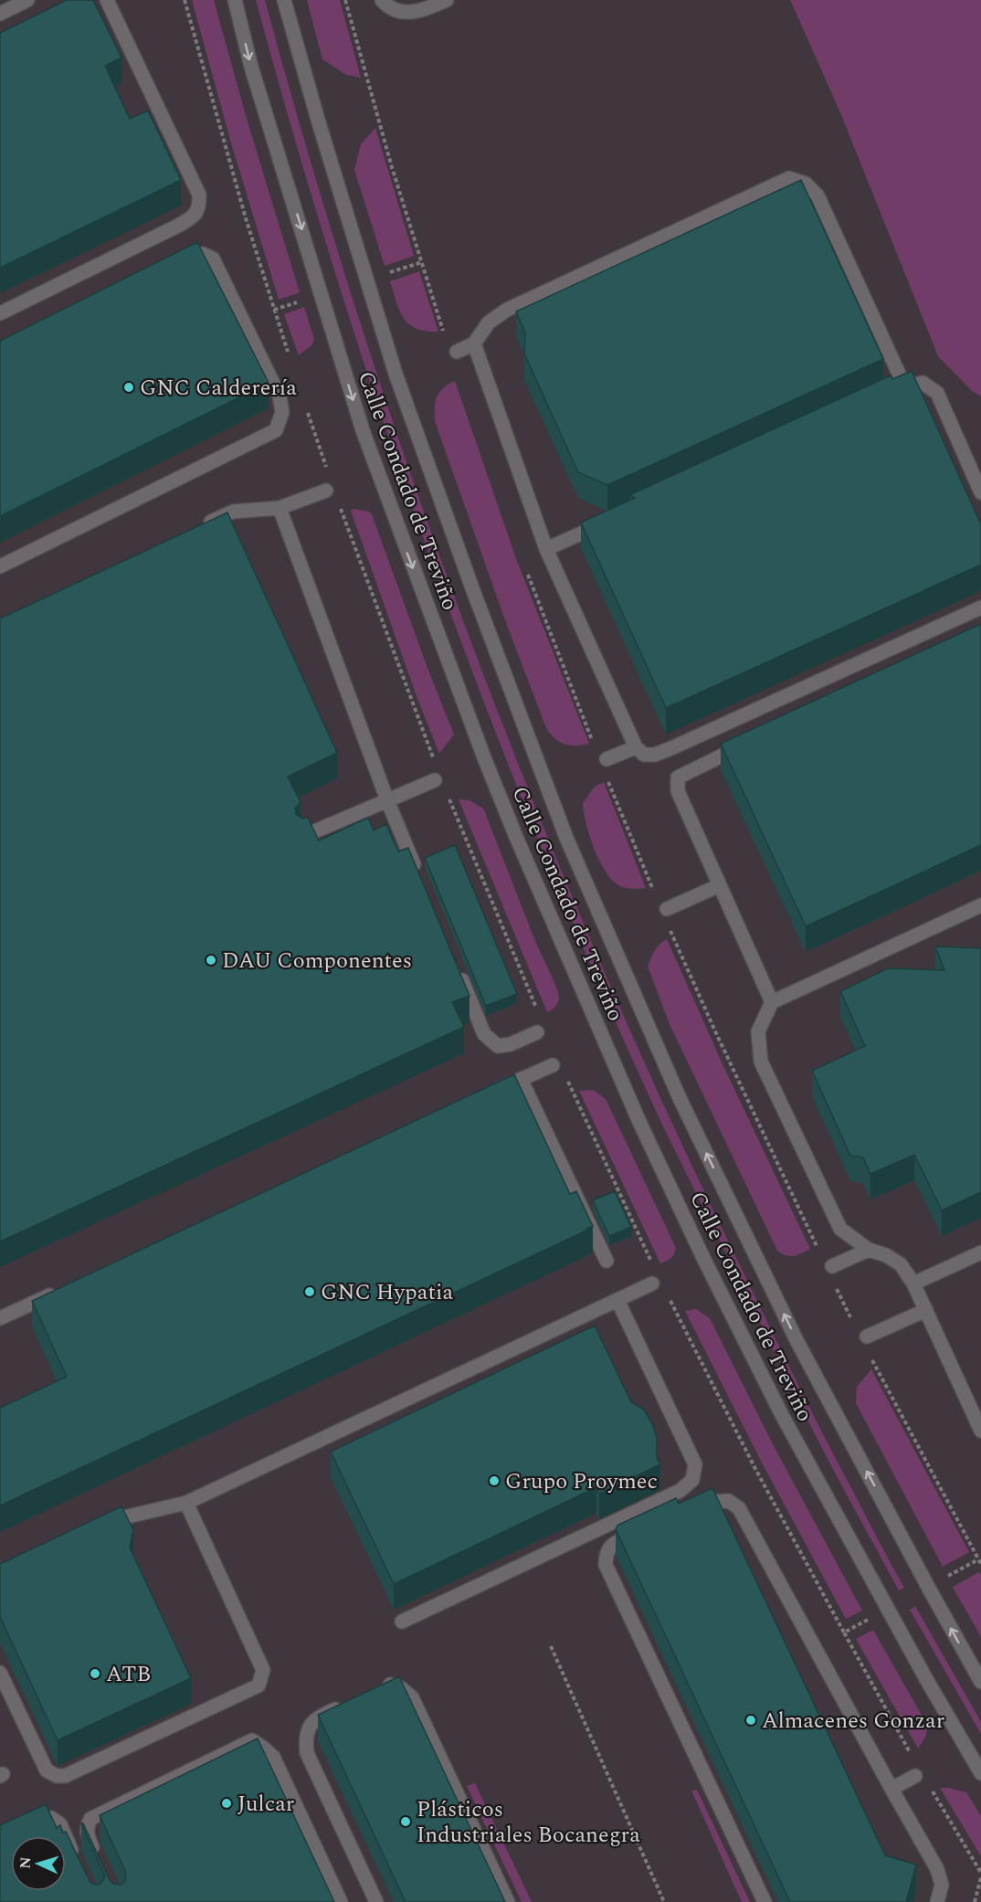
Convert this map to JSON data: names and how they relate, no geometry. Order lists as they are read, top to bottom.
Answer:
{
  "streets": {
    "street": ["Calle Condado de Treviño"]
  },
  "places": [
    "GNC Calderería",
    "DAU Componentes",
    "GNC Hypatia",
    "Grupo Proymec",
    "ATB",
    "Almacenes Gonzar",
    "Julcar",
    "Plásticos Industriales Bocanegra"
  ],
  "north": "left"
}
